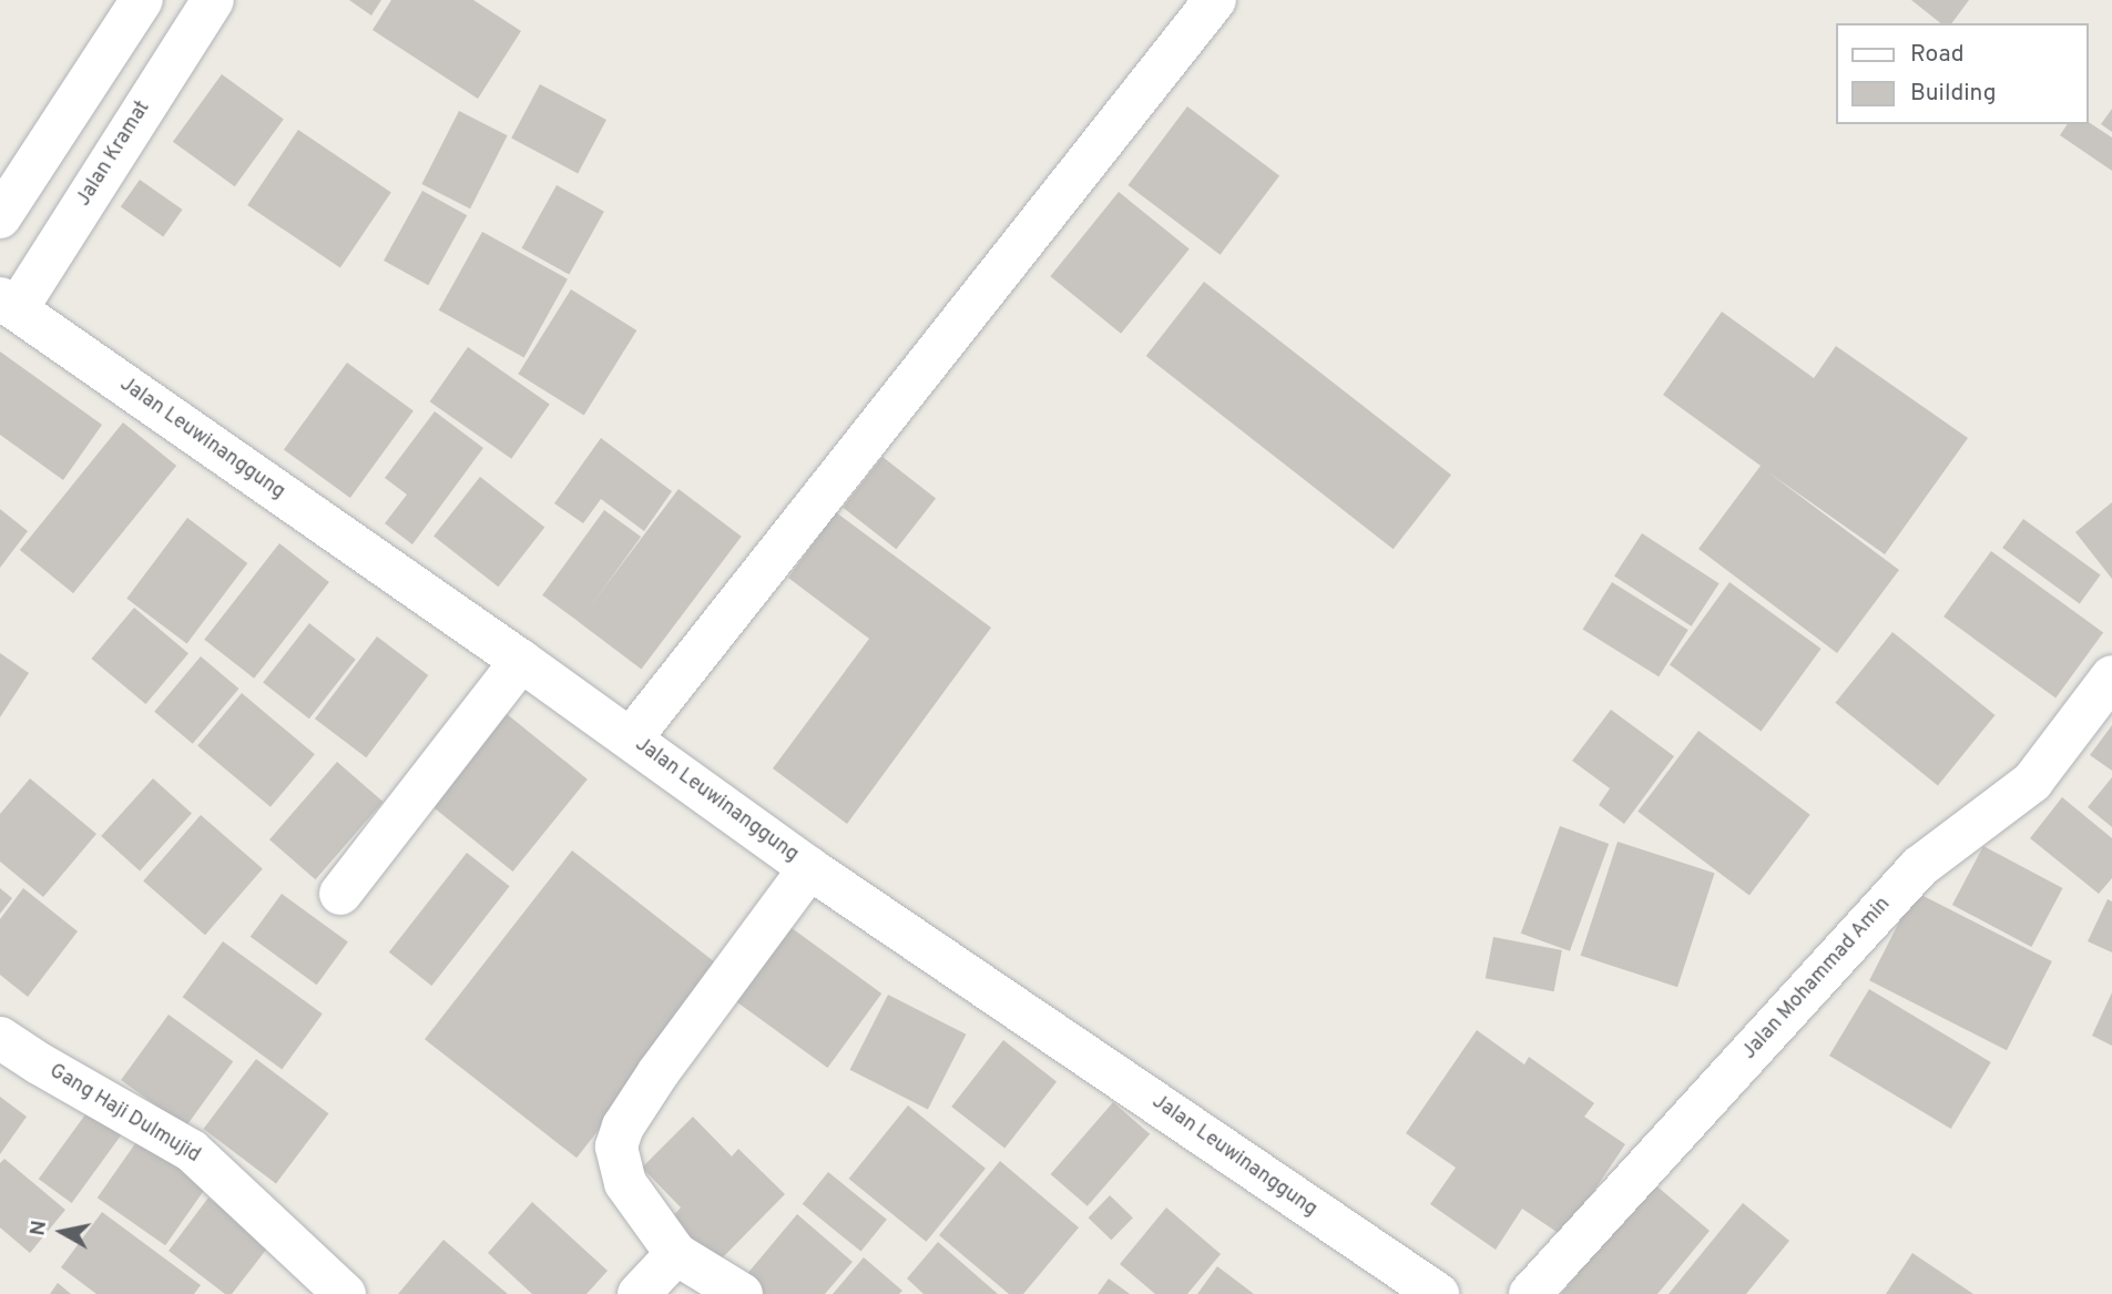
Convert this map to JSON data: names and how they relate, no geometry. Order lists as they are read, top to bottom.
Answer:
{
  "streets": {
    "street": [
      "Jalan Kramat",
      "Jalan Leuwinanggung",
      "Jalan Mohammad Amin",
      "Gang Haji Dulmujid"
    ]
  },
  "crossings": [
    ["Jalan Kramat", "Jalan Leuwinanggung"]
  ],
  "legend": ["Road", "Building"],
  "north": "left"
}
